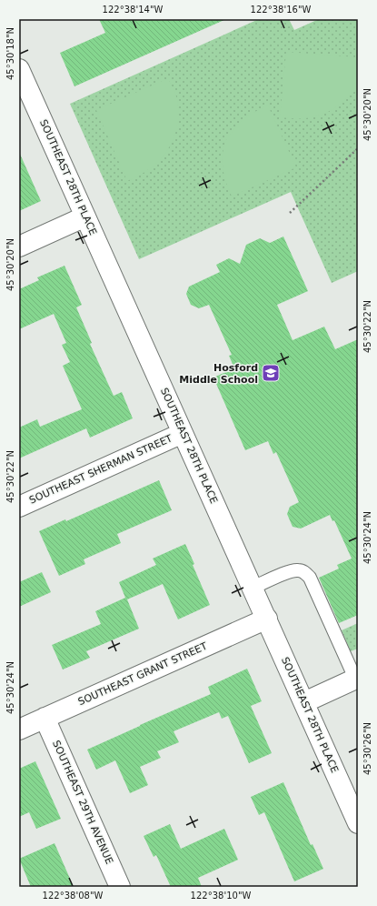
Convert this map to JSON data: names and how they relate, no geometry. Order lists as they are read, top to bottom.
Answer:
{
  "streets": {
    "street": [
      "SOUTHEAST 28TH PLACE",
      "SOUTHEAST SHERMAN STREET",
      "SOUTHEAST GRANT STREET",
      "SOUTHEAST 29TH AVENUE"
    ]
  },
  "crossings": [
    ["SOUTHEAST 28TH PLACE", "SOUTHEAST SHERMAN STREET"],
    ["SOUTHEAST 28TH PLACE", "SOUTHEAST GRANT STREET"],
    ["SOUTHEAST GRANT STREET", "SOUTHEAST 29TH AVENUE"]
  ],
  "places": {
    "school or university": ["Hosford Middle School"]
  },
  "coordinates": [
    "122°38'14\"W",
    "122°38'16\"W",
    "45°30'18\"N",
    "45°30'20\"N",
    "45°30'22\"N",
    "45°30'24\"N",
    "45°30'26\"N",
    "122°38'08\"W",
    "122°38'10\"W"
  ]
}
